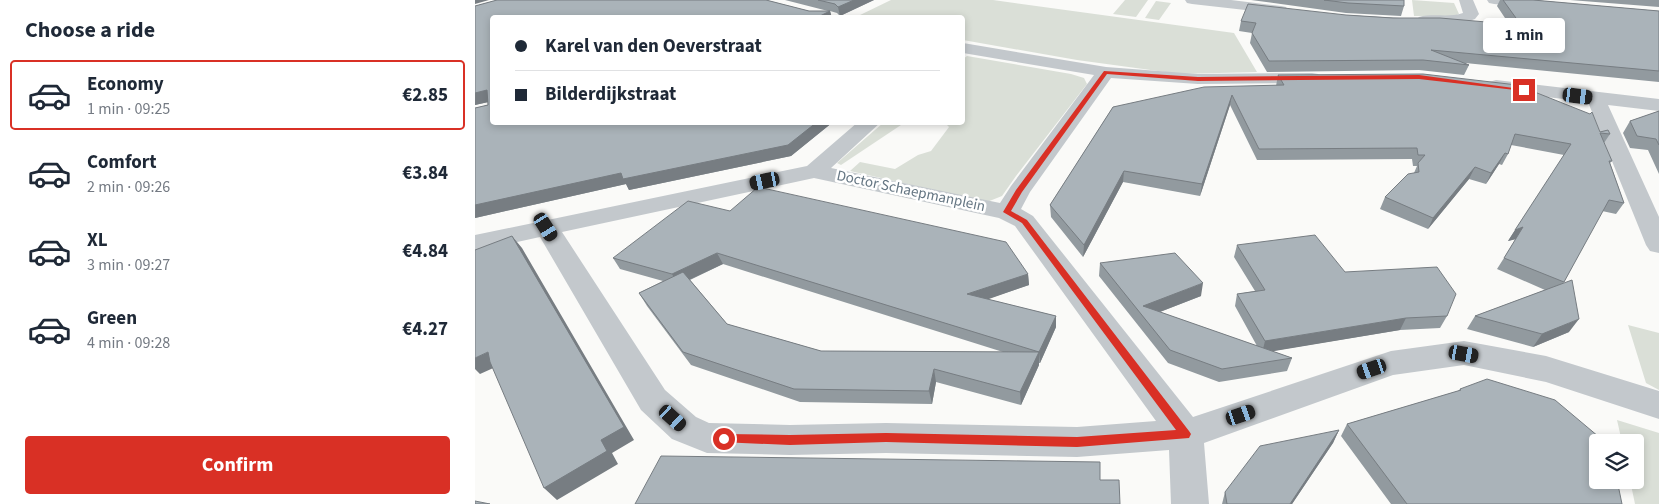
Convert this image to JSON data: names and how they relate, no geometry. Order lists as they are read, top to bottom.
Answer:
{
  "streets": {
    "street": ["Doctor Schaepmanplein"]
  },
  "page": {
    "heading": "Choose a ride",
    "banner": ["Karel van den Oeverstraat", "Bilderdijkstraat"],
    "bubble": "1 min",
    "list": [
      {
        "name": "Economy",
        "note": "1 min · 09:25",
        "value": "€2.85"
      },
      {
        "name": "Comfort",
        "note": "2 min · 09:26",
        "value": "€3.84"
      },
      {
        "name": "XL",
        "note": "3 min · 09:27",
        "value": "€4.84"
      },
      {
        "name": "Green",
        "note": "4 min · 09:28",
        "value": "€4.27"
      }
    ],
    "buttons": "Confirm"
  }
}
